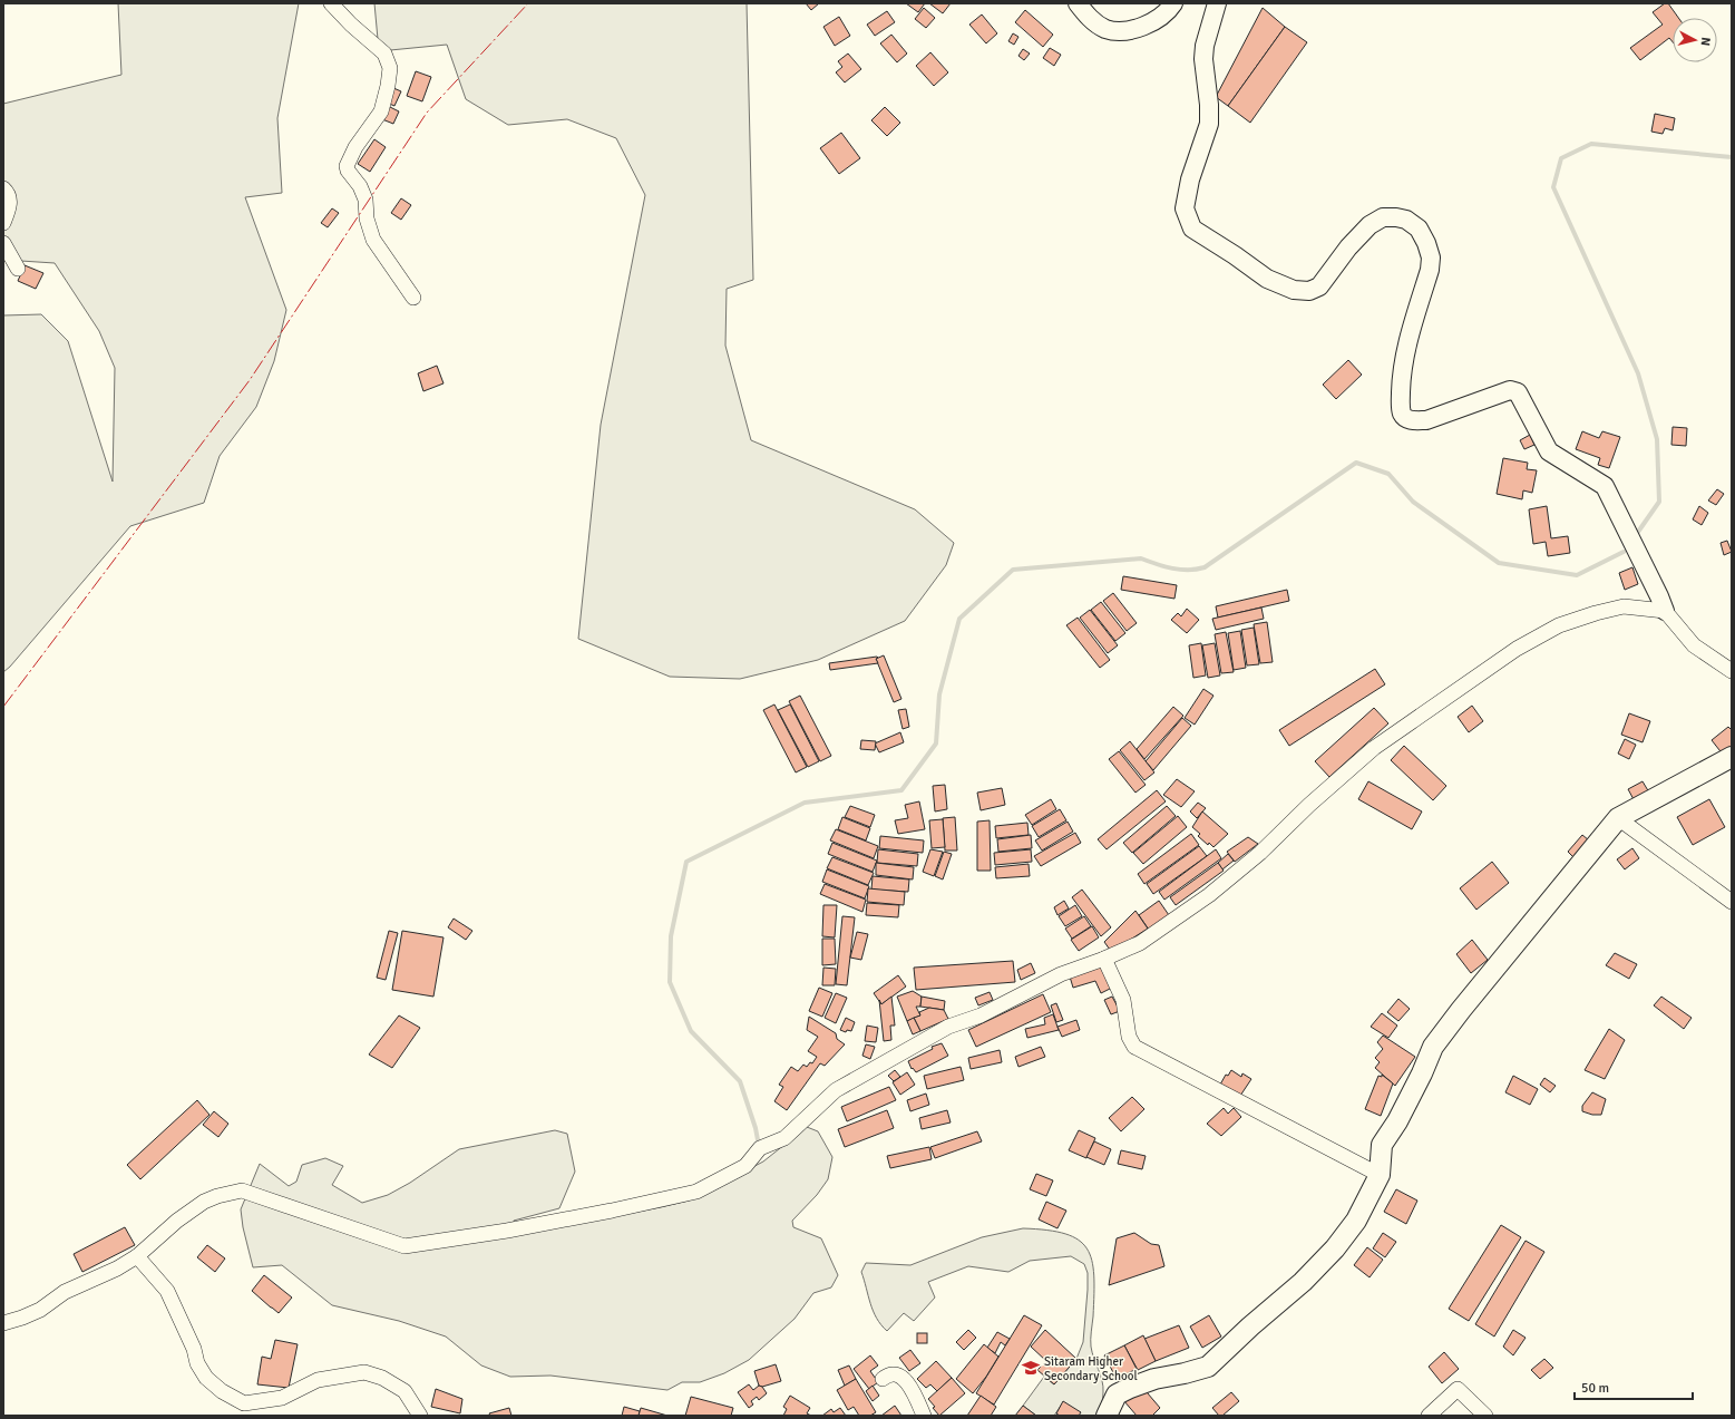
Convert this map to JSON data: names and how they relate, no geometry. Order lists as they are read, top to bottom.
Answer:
{
  "places": {
    "school or university": ["Sitaram Higher Secondary School"]
  },
  "scale_bar": "50 m",
  "north": "right"
}
